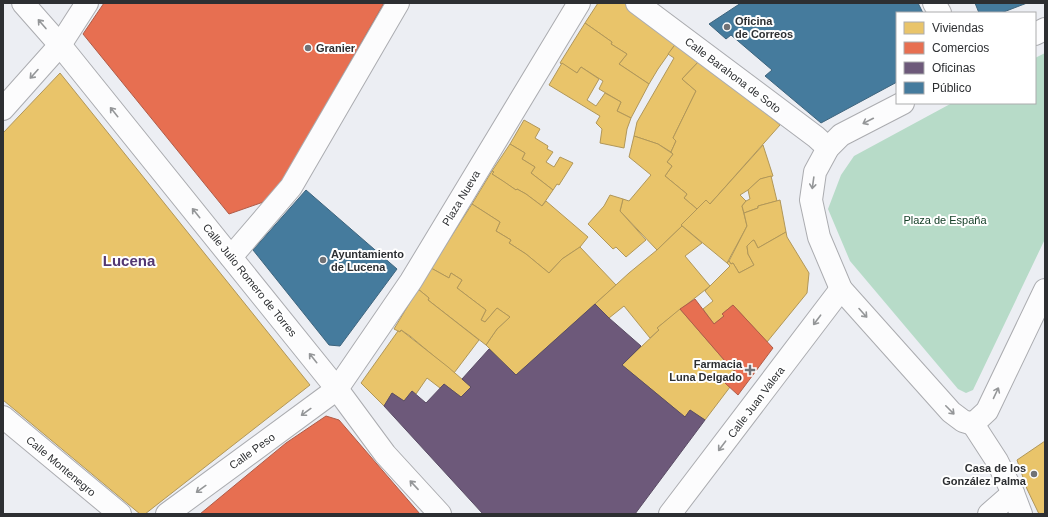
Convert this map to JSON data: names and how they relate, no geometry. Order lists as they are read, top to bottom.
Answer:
{
  "streets": {
    "street": [
      "Calle Barahona de Soto",
      "Plaza Nueva",
      "Calle Julio Romero de Torres",
      "Calle Juan Valera",
      "Calle Peso",
      "Calle Montenegro"
    ]
  },
  "crossings": [
    ["Plaza Nueva", "Calle Julio Romero de Torres"],
    ["Plaza Nueva", "Calle Peso"],
    ["Calle Julio Romero de Torres", "Calle Peso"]
  ],
  "one_way": ["Calle Julio Romero de Torres", "Calle Juan Valera", "Calle Peso"],
  "districts": ["Lucena"],
  "parks": ["Plaza de España"],
  "places": {
    "other": [
      "Oficina de Correos",
      "Granier",
      "Ayuntamiento de Lucena",
      "Casa de los González Palma"
    ],
    "health": ["Farmacia Luna Delgado"]
  },
  "legend": [
    "Viviendas",
    "Comercios",
    "Oficinas",
    "Público"
  ]
}
